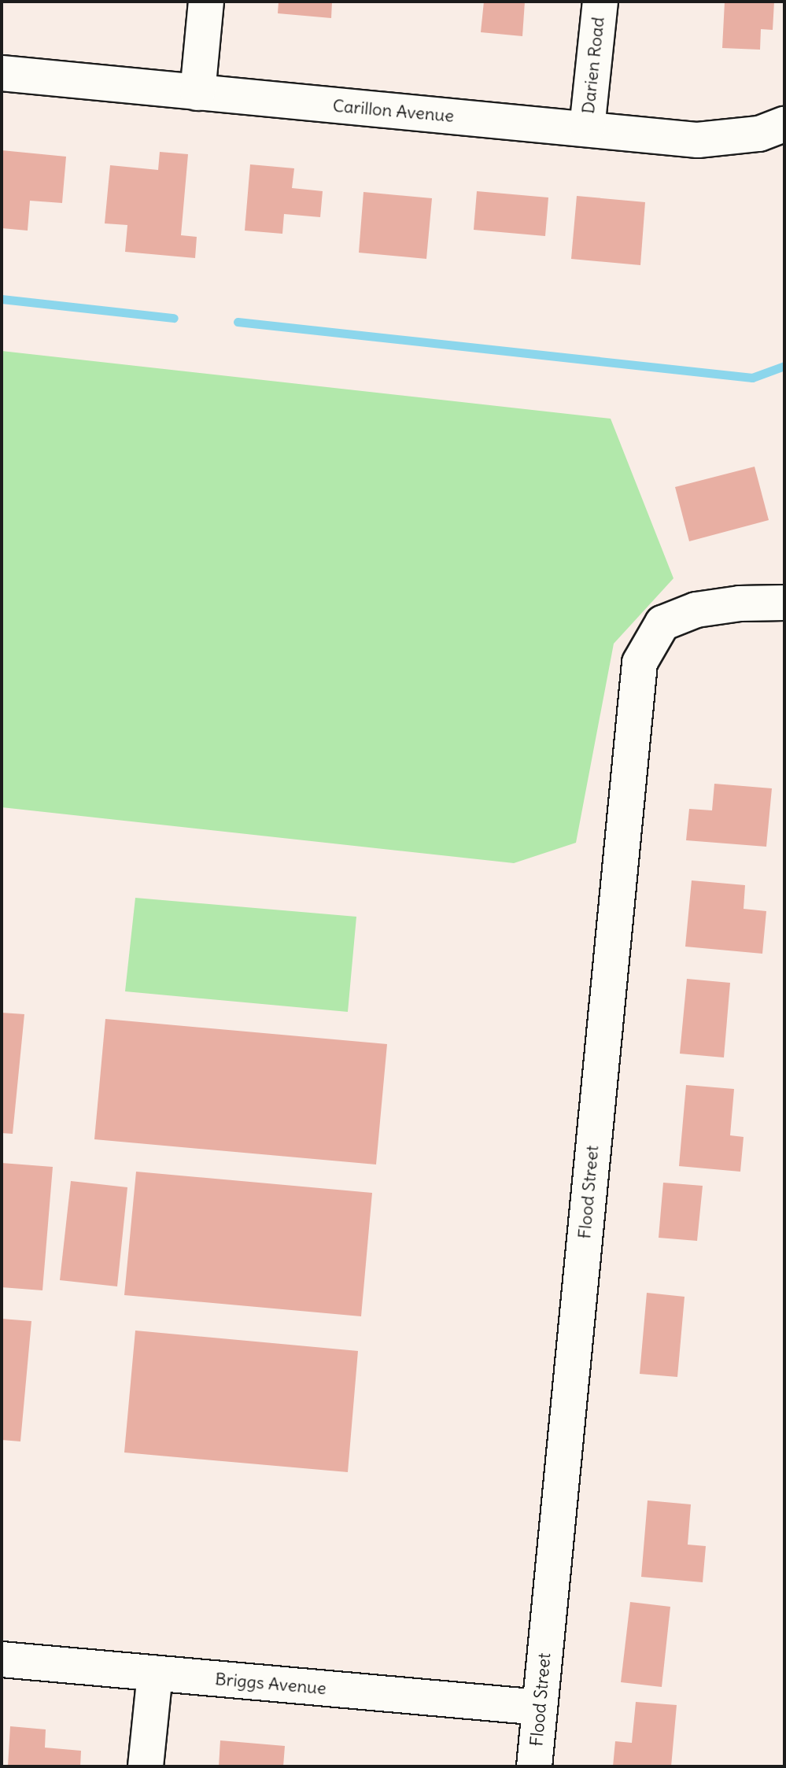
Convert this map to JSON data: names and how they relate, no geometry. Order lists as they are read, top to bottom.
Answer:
{
  "streets": {
    "street": [
      "Darien Road",
      "Carillon Avenue",
      "Flood Street",
      "Briggs Avenue"
    ]
  },
  "crossings": [
    ["Darien Road", "Carillon Avenue"],
    ["Flood Street", "Briggs Avenue"]
  ]
}
